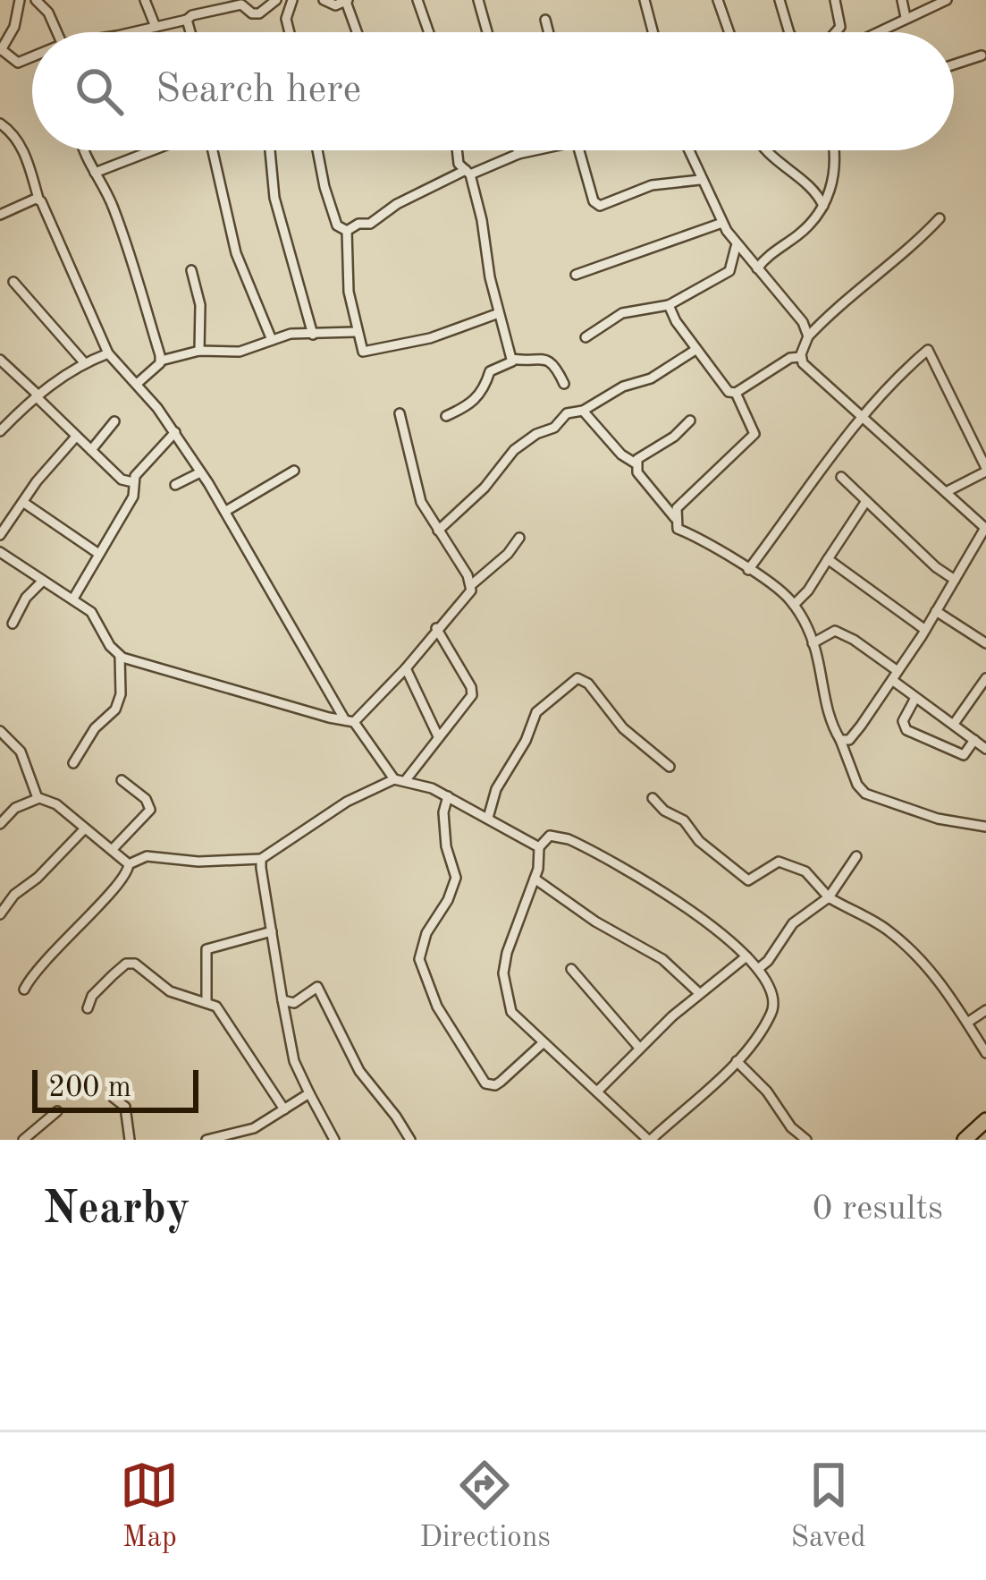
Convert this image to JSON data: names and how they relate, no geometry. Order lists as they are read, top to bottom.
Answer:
{
  "scale_bar": "200 m",
  "page": {
    "search": "Search here",
    "scale": "200 m",
    "heading": ["Nearby", "0 results"],
    "nav": ["Map", "Directions", "Saved"]
  }
}
